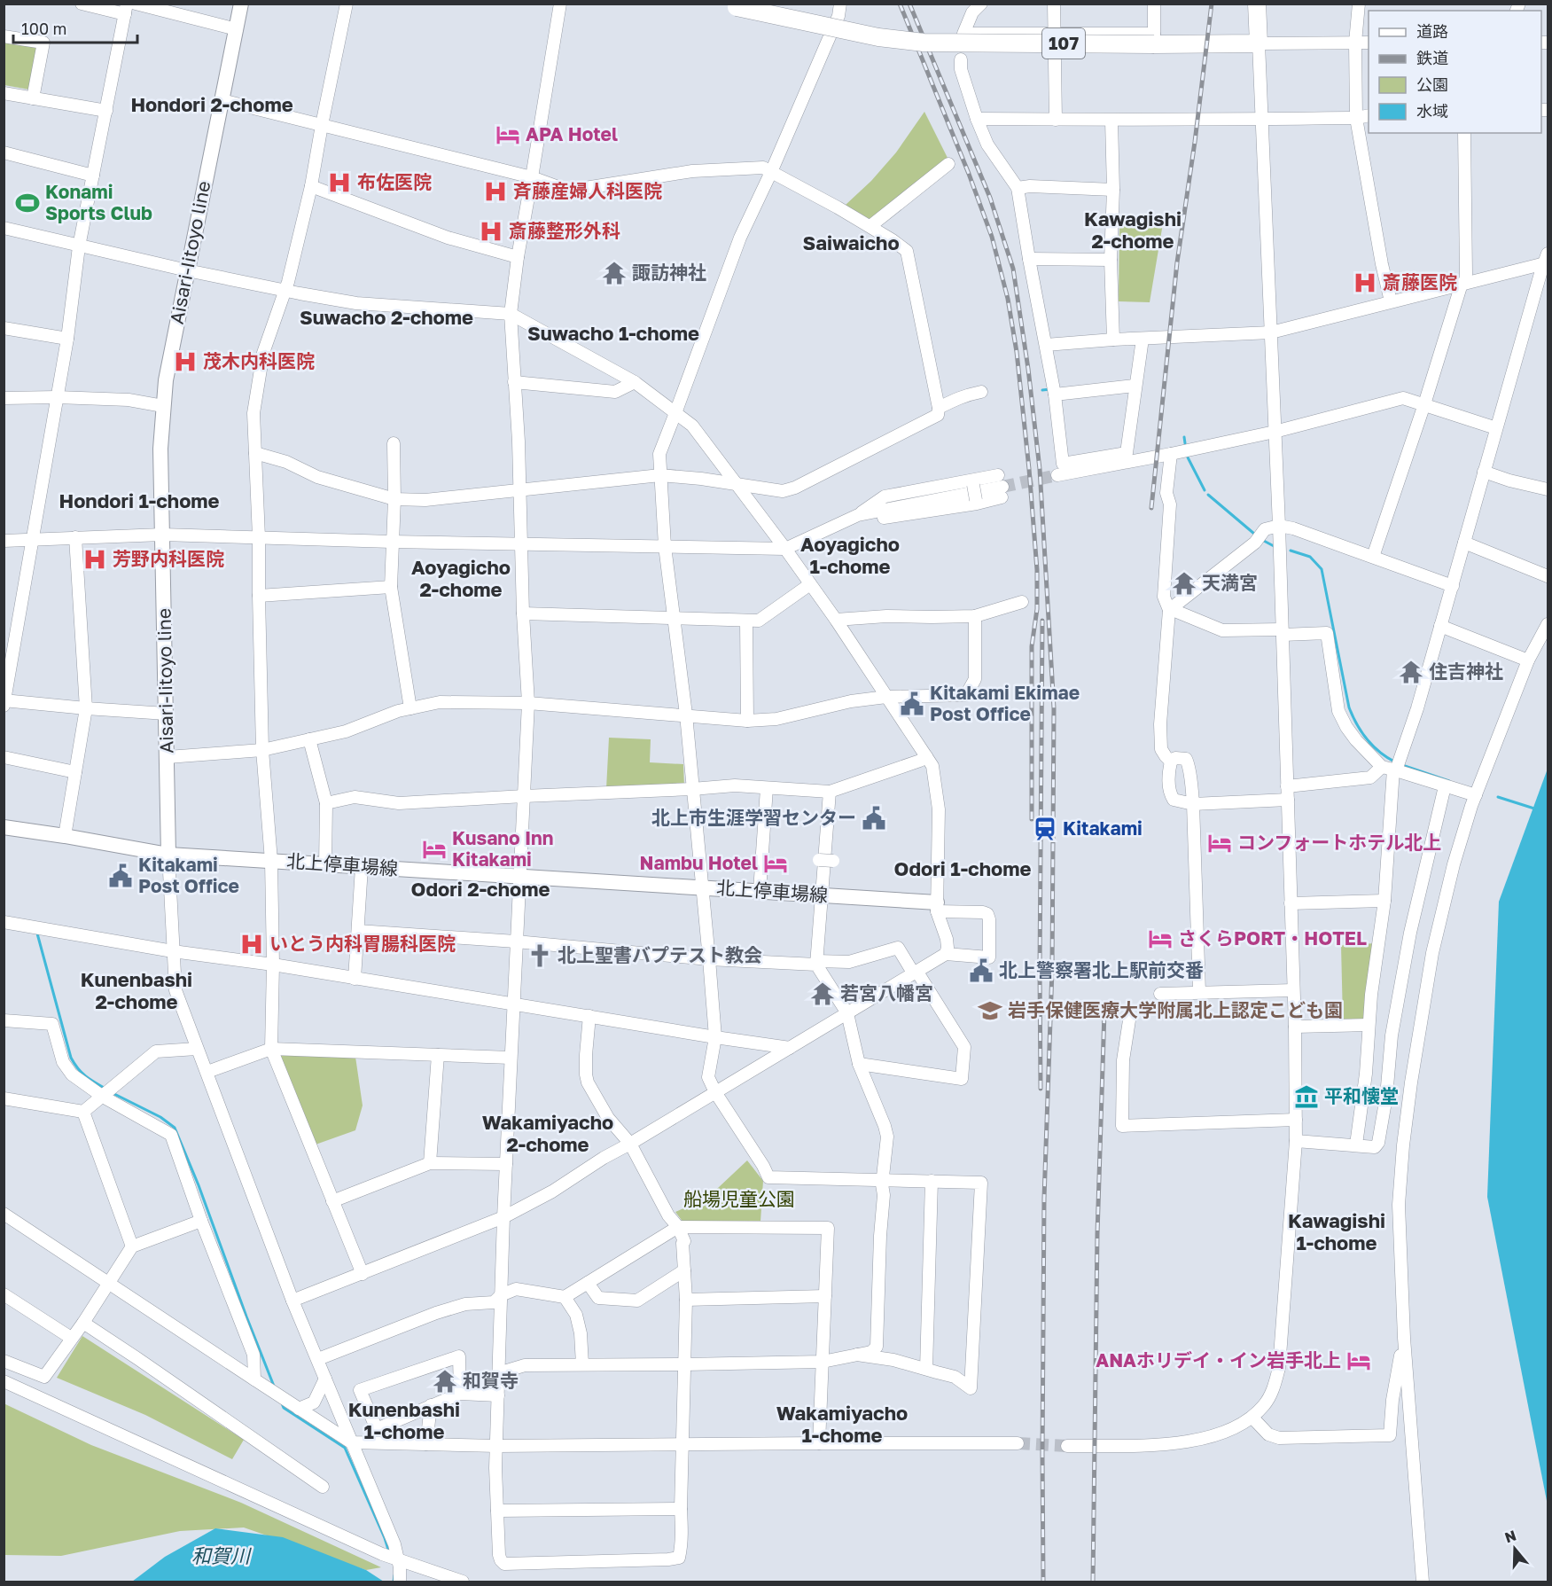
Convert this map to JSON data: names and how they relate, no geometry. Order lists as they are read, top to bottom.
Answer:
{
  "streets": {
    "highway": ["107"],
    "main road": ["Aisari-Iitoyo line", "北上停車場線"]
  },
  "crossings": [
    ["Aisari-Iitoyo line", "北上停車場線"]
  ],
  "districts": [
    "Hondori 2-chome",
    "Kawagishi 2-chome",
    "Saiwaicho",
    "Suwacho 2-chome",
    "Suwacho 1-chome",
    "Hondori 1-chome",
    "Aoyagicho 1-chome",
    "Aoyagicho 2-chome",
    "Odori 1-chome",
    "Odori 2-chome",
    "Kunenbashi 2-chome",
    "Wakamiyacho 2-chome",
    "Kawagishi 1-chome",
    "Kunenbashi 1-chome",
    "Wakamiyacho 1-chome"
  ],
  "water": ["和賀川"],
  "parks": ["船場児童公園"],
  "places": {
    "hotel": [
      "APA Hotel",
      "コンフォートホテル北上",
      "Kusano Inn Kitakami",
      "Nambu Hotel",
      "さくらPORT・HOTEL",
      "ANAホリデイ・イン岩手北上"
    ],
    "hospital": [
      "布佐医院",
      "斉藤産婦人科医院",
      "斎藤整形外科",
      "斎藤医院",
      "茂木内科医院",
      "芳野内科医院",
      "いとう内科胃腸科医院"
    ],
    "sports": ["Konami Sports Club"],
    "temple": [
      "諏訪神社",
      "天満宮",
      "住吉神社",
      "若宮八幡宮",
      "和賀寺"
    ],
    "public building": [
      "Kitakami Ekimae Post Office",
      "北上市生涯学習センター",
      "Kitakami Post Office",
      "北上警察署北上駅前交番"
    ],
    "station": ["Kitakami"],
    "church": ["北上聖書バプテスト教会"],
    "school or university": ["岩手保健医療大学附属北上認定こども園"],
    "museum": ["平和懐堂"]
  },
  "legend": [
    "道路",
    "鉄道",
    "公園",
    "水域"
  ],
  "scale_bar": "100 m",
  "north": "top"
}
